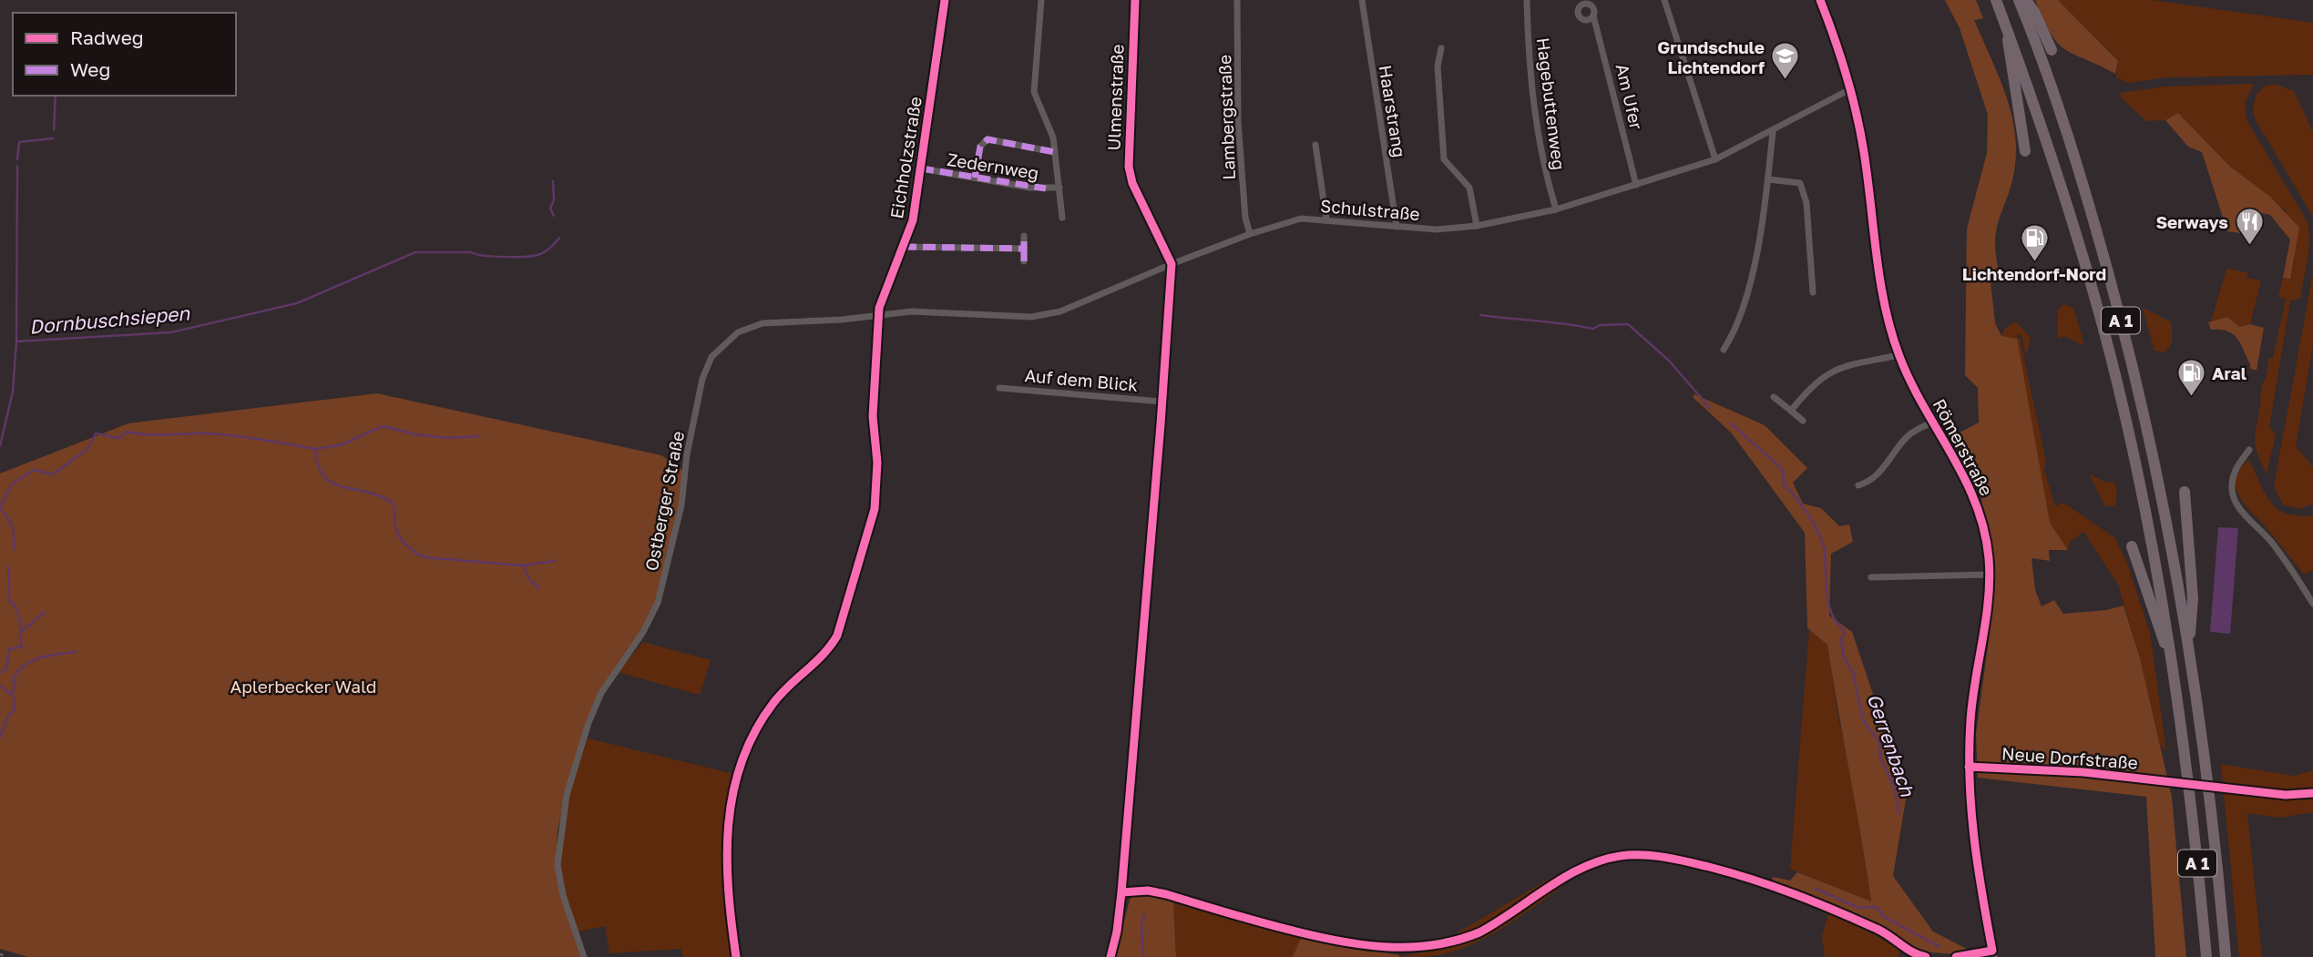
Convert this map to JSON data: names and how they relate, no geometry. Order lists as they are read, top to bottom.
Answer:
{
  "streets": {
    "highway": ["A 1"],
    "street": [
      "Am Ufer",
      "Ulmenstraße",
      "Hagebuttenweg",
      "Haarstrang",
      "Lambergstraße",
      "Eichholzstraße",
      "Zedernweg",
      "Schulstraße",
      "Auf dem Blick",
      "Römerstraße",
      "Ostberger Straße",
      "Neue Dorfstraße"
    ]
  },
  "crossings": [
    ["Am Ufer", "Schulstraße"],
    ["Ulmenstraße", "Schulstraße"],
    ["Ulmenstraße", "Auf dem Blick"],
    ["Hagebuttenweg", "Schulstraße"],
    ["Haarstrang", "Schulstraße"],
    ["Lambergstraße", "Schulstraße"],
    ["Eichholzstraße", "Zedernweg"],
    ["Eichholzstraße", "Schulstraße"],
    ["Eichholzstraße", "Ostberger Straße"],
    ["Schulstraße", "Auf dem Blick"],
    ["Schulstraße", "Römerstraße"],
    ["Schulstraße", "Ostberger Straße"],
    ["Römerstraße", "Neue Dorfstraße"]
  ],
  "water": ["Dornbuschsiepen", "Gerrenbach"],
  "parks": ["Aplerbecker Wald"],
  "places": {
    "school or university": ["Grundschule Lichtendorf"],
    "restaurant": ["Serways"],
    "fuel station": ["Lichtendorf-Nord", "Aral"]
  },
  "legend": ["Radweg", "Weg"]
}
